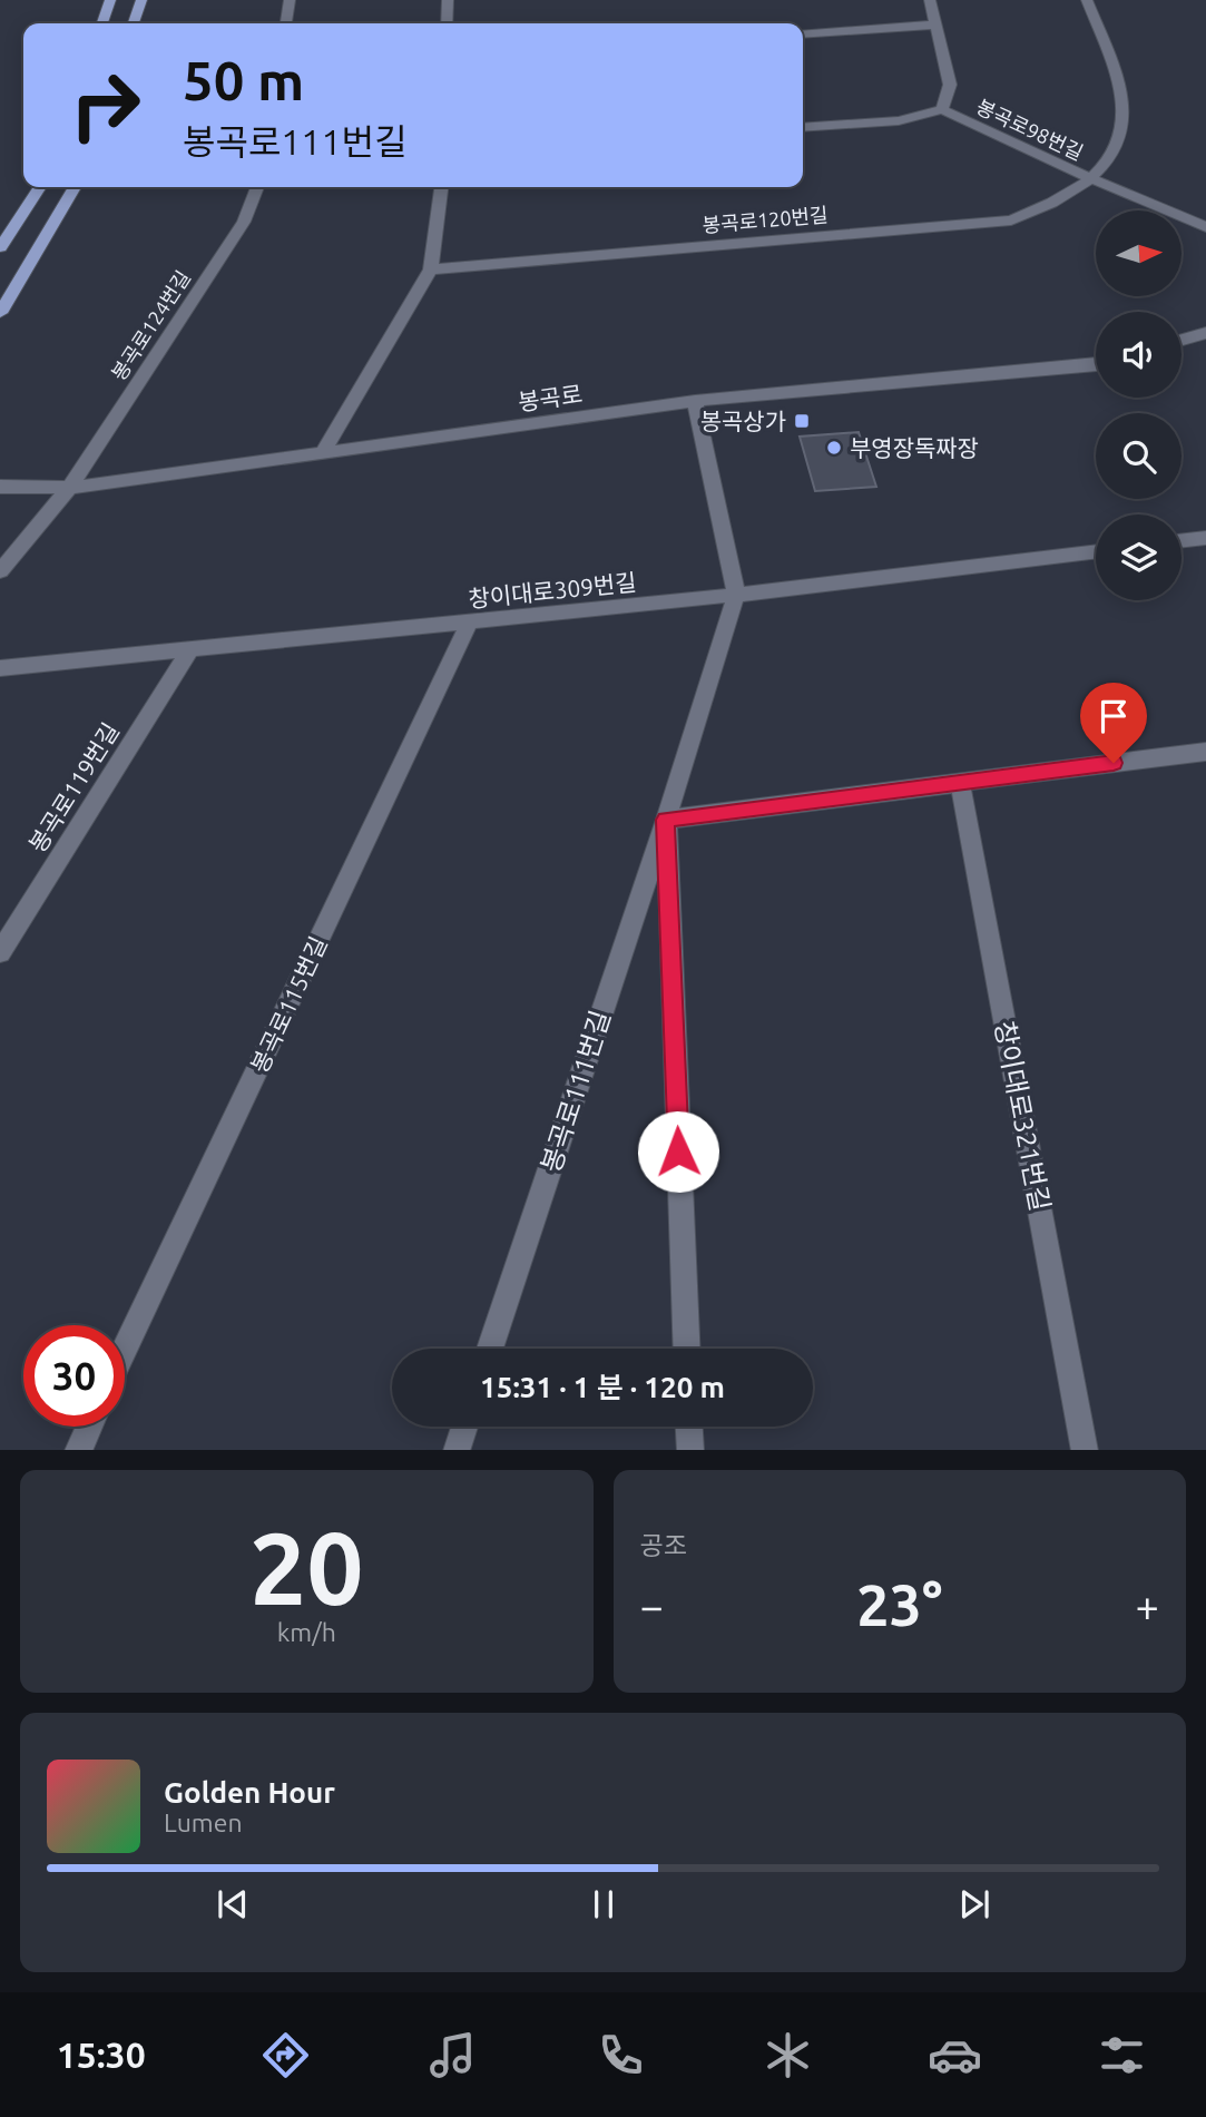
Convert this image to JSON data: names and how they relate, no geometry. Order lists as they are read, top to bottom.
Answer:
{
  "streets": {
    "street": [
      "봉곡로98번길",
      "봉곡로120번길",
      "봉곡로124번길",
      "봉곡로",
      "창이대로309번길",
      "봉곡로119번길",
      "봉곡로115번길",
      "봉곡로111번길",
      "창이대로321번길"
    ]
  },
  "crossings": [
    ["봉곡로98번길", "봉곡로120번길"],
    ["봉곡로124번길", "봉곡로"],
    ["봉곡로", "봉곡로111번길"],
    ["창이대로309번길", "봉곡로119번길"],
    ["창이대로309번길", "봉곡로115번길"],
    ["창이대로309번길", "봉곡로111번길"]
  ],
  "places": {
    "transit": ["봉곡상가"],
    "other": ["부영장독짜장"]
  },
  "north": "right",
  "page": {
    "turn": ["50 m", "봉곡로111번길"],
    "limit": "30",
    "trip": "15:31 · 1 분 · 120 m",
    "tile": [
      ["20", "km/h"],
      "공조"
    ],
    "heat": ["−", "23°", "+"],
    "song": ["Golden Hour", "Lumen"],
    "tabs": "15:30"
  }
}
